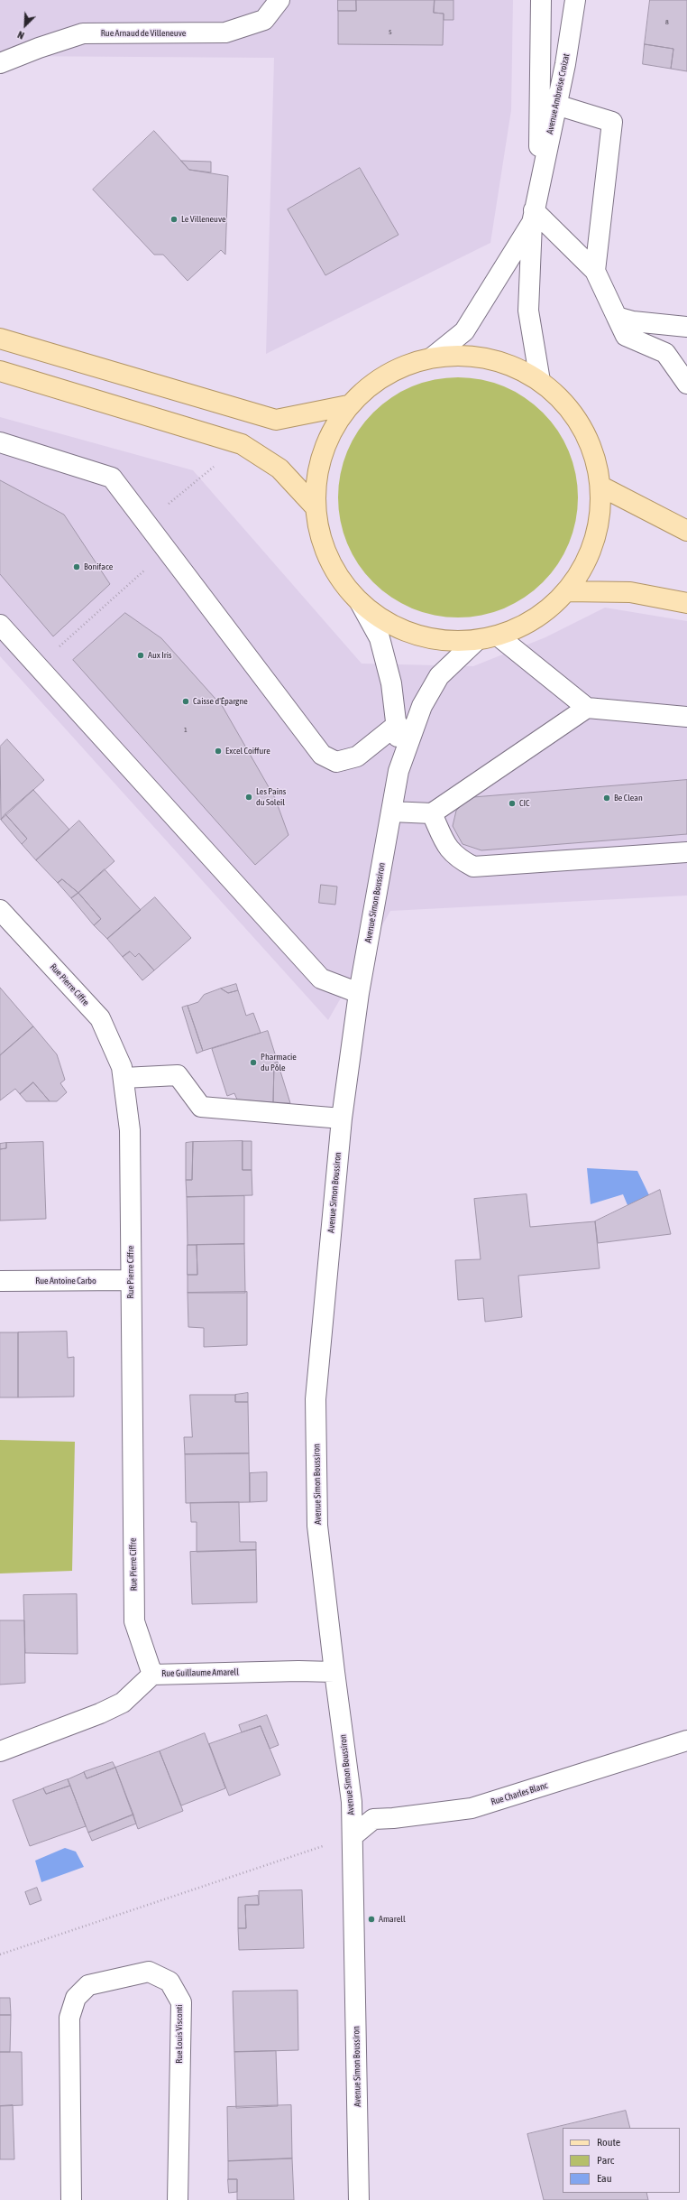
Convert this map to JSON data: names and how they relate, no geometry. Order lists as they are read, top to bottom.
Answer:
{
  "streets": {
    "street": [
      "Rue Arnaud de Villeneuve",
      "Avenue Ambroise Croizat",
      "Avenue Simon Boussiron",
      "Rue Pierre Ciffre",
      "Rue Antoine Carbo",
      "Rue Guillaume Amarell",
      "Rue Charles Blanc",
      "Rue Louis Visconti"
    ]
  },
  "crossings": [
    ["Avenue Simon Boussiron", "Rue Guillaume Amarell"],
    ["Avenue Simon Boussiron", "Rue Charles Blanc"],
    ["Rue Pierre Ciffre", "Rue Antoine Carbo"],
    ["Rue Pierre Ciffre", "Rue Guillaume Amarell"]
  ],
  "places": [
    "Le Villeneuve",
    "Boniface",
    "Aux Iris",
    "Caisse d'Épargne",
    "Excel Coiffure",
    "Les Pains du Soleil",
    "Be Clean",
    "CIC",
    "Pharmacie du Pôle",
    "Amarell"
  ],
  "house_numbers": ["8", "5", "1"],
  "legend": ["Route", "Parc", "Eau"],
  "north": "bottom left"
}
